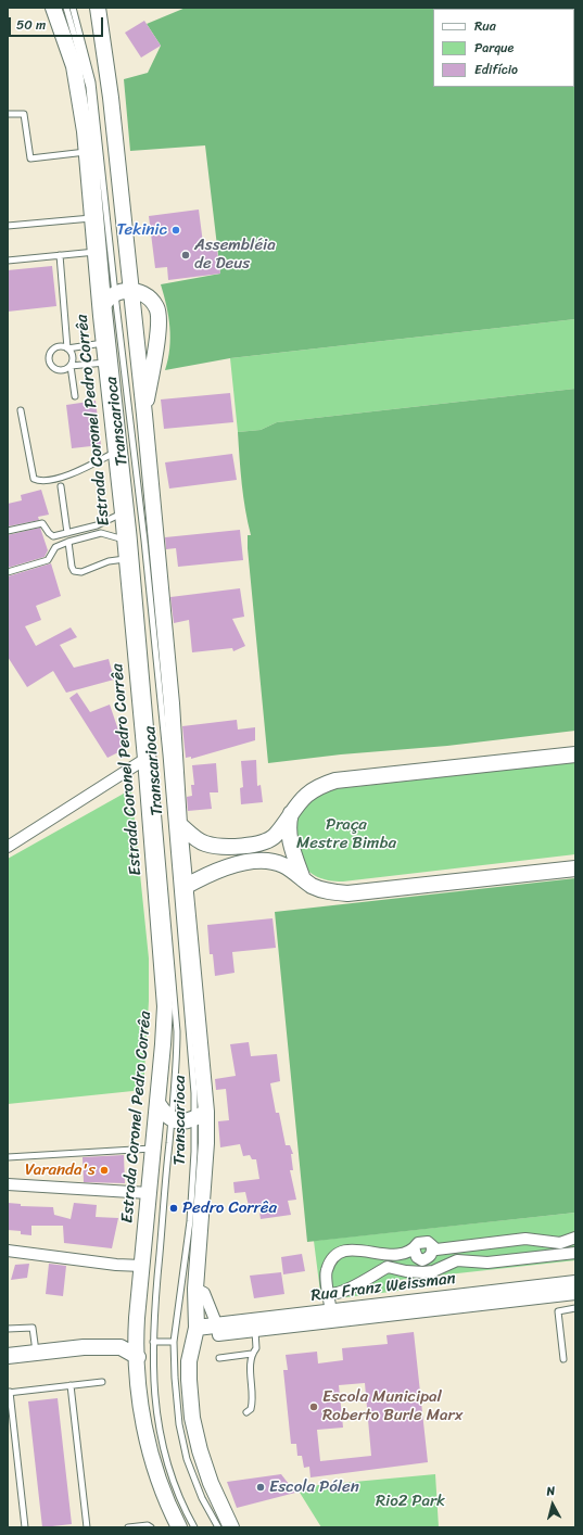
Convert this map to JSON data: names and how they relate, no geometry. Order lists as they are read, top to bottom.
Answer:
{
  "streets": {
    "main road": ["Estrada Coronel Pedro Corrêa", "Rua Franz Weissman"],
    "lane": ["Transcarioca"]
  },
  "parks": ["Praça Mestre Bimba", "Rio2 Park"],
  "places": [
    "Tekinic",
    "Assembléia de Deus",
    "Varanda's",
    "Pedro Corrêa",
    "Escola Municipal Roberto Burle Marx",
    "Escola Pólen"
  ],
  "legend": ["Rua", "Parque", "Edifício"],
  "scale_bar": "50 m",
  "north": "top"
}
